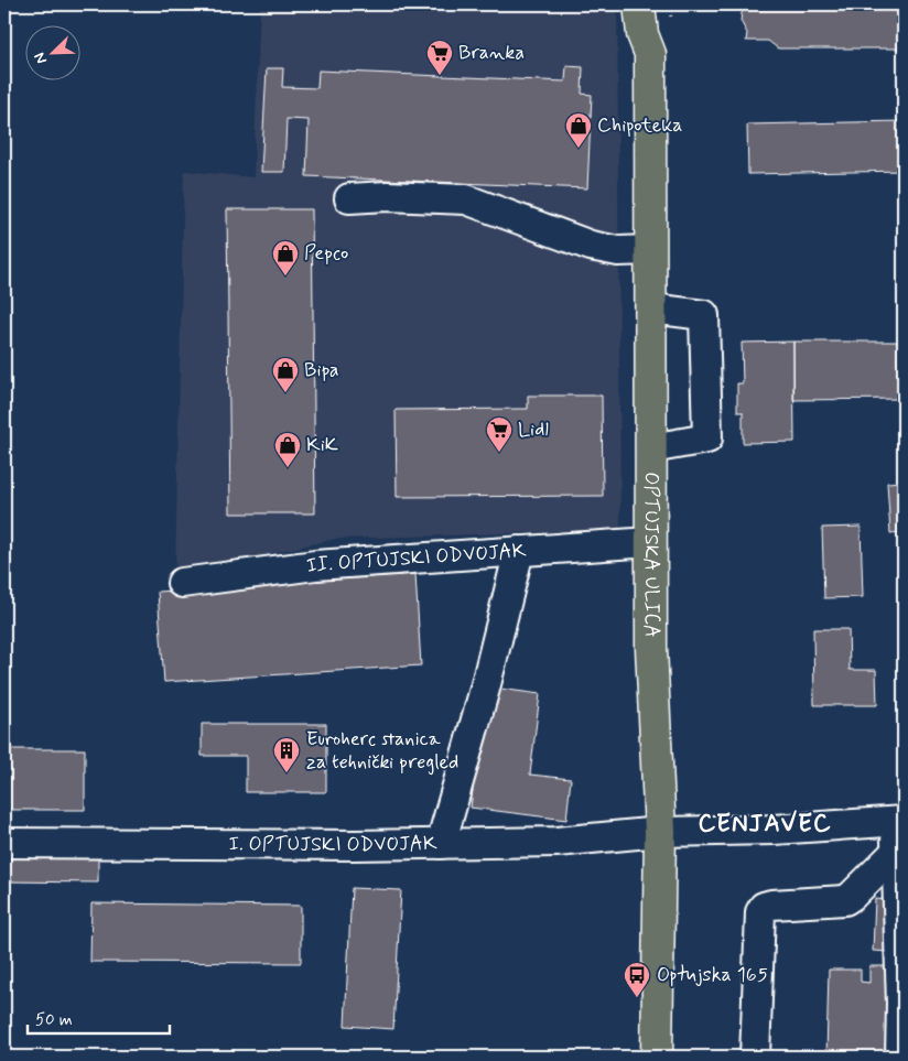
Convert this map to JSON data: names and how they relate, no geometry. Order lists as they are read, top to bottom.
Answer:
{
  "streets": {
    "main road": ["OPTUJSKA ULICA"],
    "street": ["II. OPTUJSKI ODVOJAK", "I. OPTUJSKI ODVOJAK"]
  },
  "crossings": [
    ["OPTUJSKA ULICA", "II. OPTUJSKI ODVOJAK"],
    ["OPTUJSKA ULICA", "I. OPTUJSKI ODVOJAK"]
  ],
  "districts": ["CENJAVEC"],
  "places": {
    "supermarket": ["Branka", "Lidl"],
    "shop": [
      "Chipoteka",
      "Pepco",
      "Bipa",
      "KiK"
    ],
    "building": ["Euroherc stanica za tehnički pregled"],
    "bus stop": ["Optujska 165"]
  },
  "scale_bar": "50 m",
  "north": "bottom left"
}
